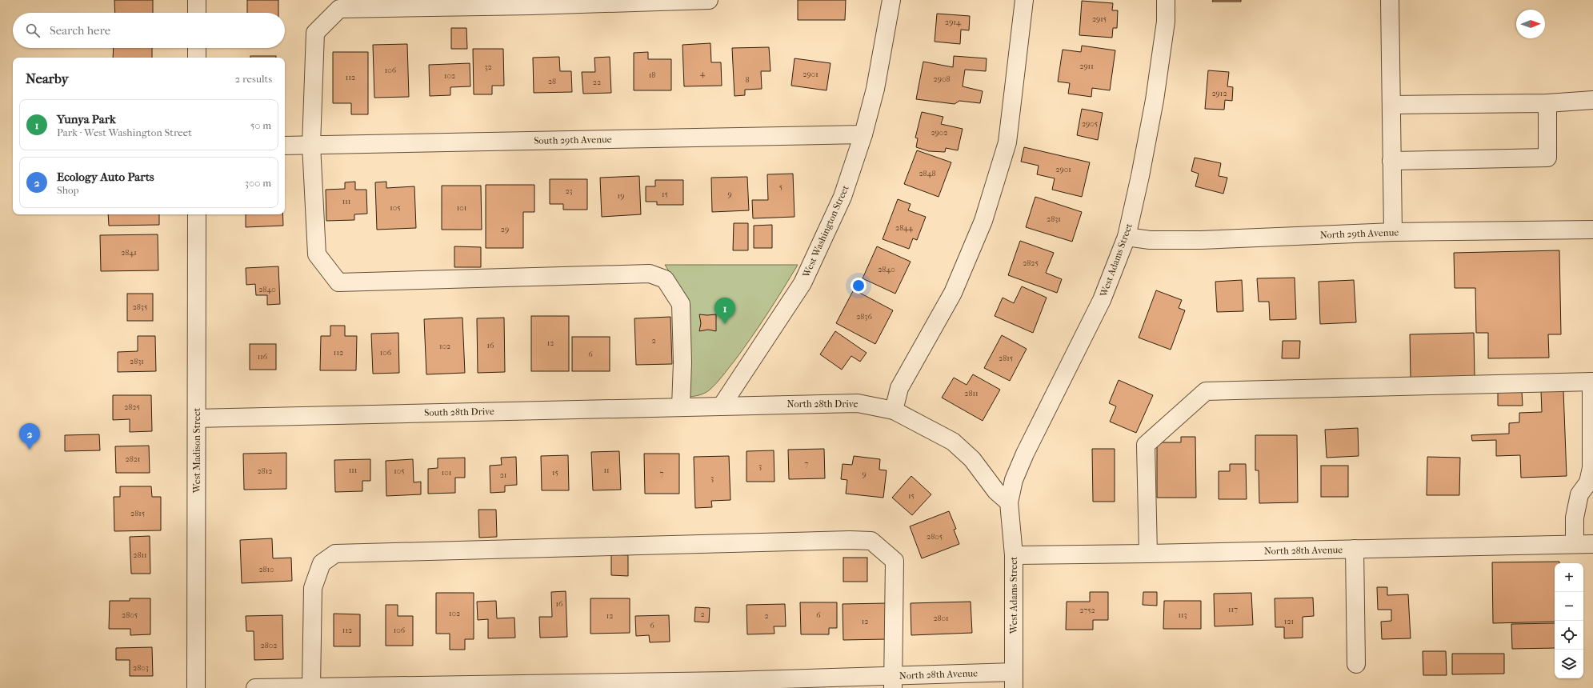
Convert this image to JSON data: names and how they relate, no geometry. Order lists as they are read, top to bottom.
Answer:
{
  "streets": {
    "street": [
      "South 29th Avenue",
      "West Washington Street",
      "North 29th Avenue",
      "West Adams Street",
      "North 28th Drive",
      "South 28th Drive",
      "West Madison Street",
      "North 28th Avenue"
    ]
  },
  "crossings": [
    ["South 29th Avenue", "West Washington Street"],
    ["West Washington Street", "North 28th Drive"],
    ["West Washington Street", "South 28th Drive"],
    ["North 29th Avenue", "West Adams Street"],
    ["West Adams Street", "North 28th Drive"],
    ["West Adams Street", "North 28th Avenue"],
    ["North 28th Drive", "South 28th Drive"],
    ["South 28th Drive", "West Madison Street"]
  ],
  "house_numbers": [
    "2915",
    "2914",
    "2911",
    "32",
    "106",
    "4",
    "2901",
    "18",
    "102",
    "112",
    "2908",
    "8",
    "28",
    "22",
    "2912",
    "2905",
    "2902",
    "2901",
    "2848",
    "5",
    "23",
    "15",
    "9",
    "19",
    "111",
    "105",
    "101",
    "2831",
    "2844",
    "29",
    "2841",
    "2825",
    "2840",
    "2840",
    "2835",
    "2836",
    "2",
    "12",
    "16",
    "102",
    "112",
    "106",
    "6",
    "116",
    "2815",
    "2831",
    "2811",
    "2825",
    "2821",
    "7",
    "3",
    "111",
    "11",
    "2812",
    "105",
    "101",
    "15",
    "7",
    "9",
    "21",
    "3",
    "15",
    "2815",
    "2805",
    "2811",
    "2810",
    "16",
    "117",
    "2752",
    "102",
    "2",
    "2805",
    "6",
    "113",
    "12",
    "2",
    "2801",
    "12",
    "121",
    "6",
    "112",
    "106",
    "2802",
    "2803"
  ],
  "north": "right",
  "page": {
    "search": "Search here",
    "heading": ["Nearby", "2 results"],
    "list": [
      {
        "mark": "1",
        "name": "Yunya Park",
        "note": "Park · West Washington Street",
        "value": "50 m"
      },
      {
        "mark": "2",
        "name": "Ecology Auto Parts",
        "note": "Shop",
        "value": "300 m"
      }
    ],
    "pins": ["1", "2"],
    "map_buttons": ["+", "−"]
  }
}
